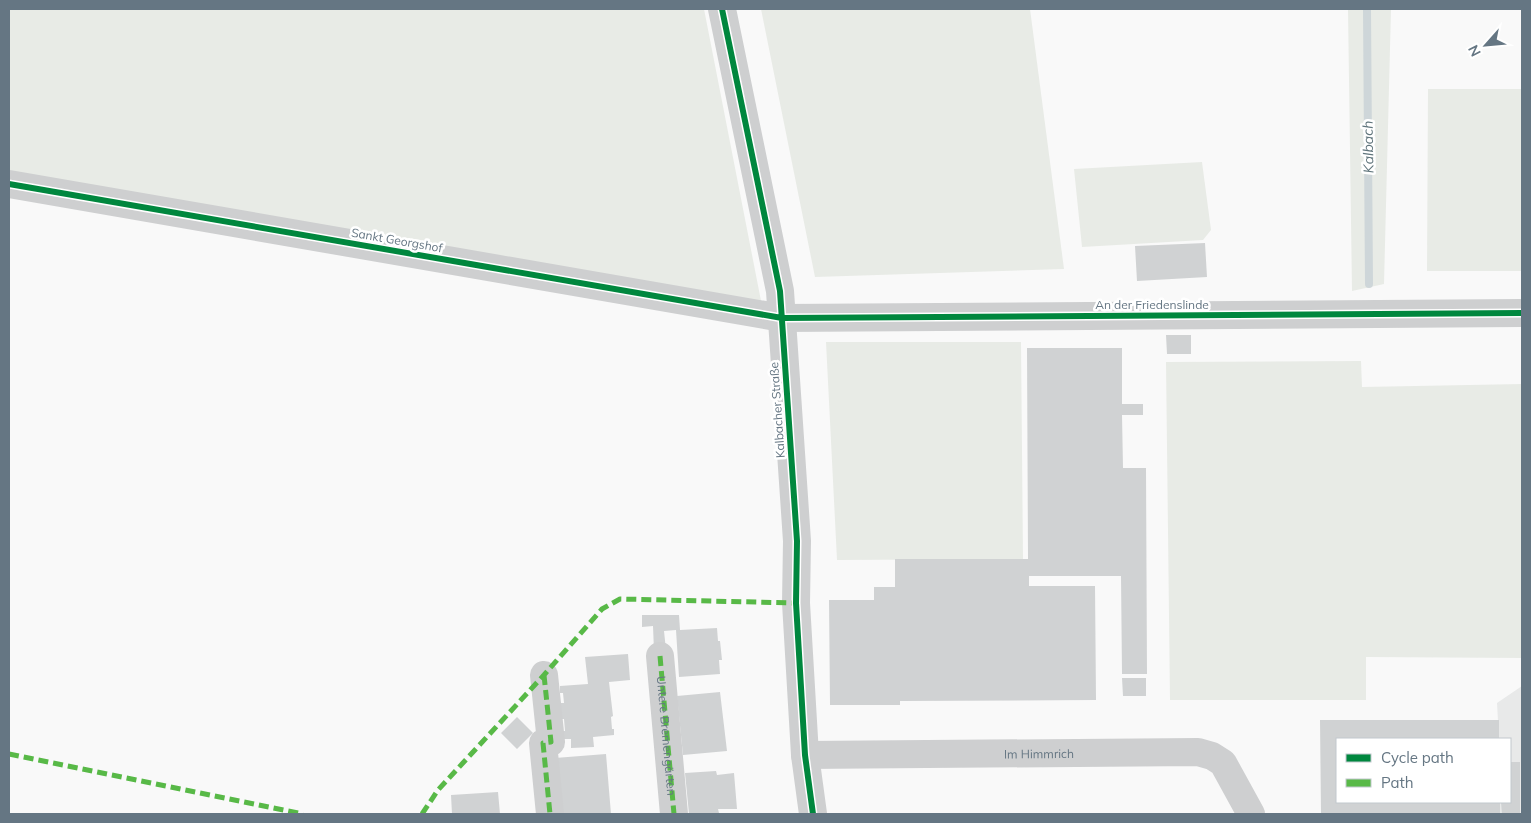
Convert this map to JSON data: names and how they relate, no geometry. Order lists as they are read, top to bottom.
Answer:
{
  "streets": {
    "street": [
      "Sankt Georgshof",
      "An der Friedenslinde",
      "Kalbacher Straße",
      "Untere Bremengärten",
      "Im Himmrich"
    ]
  },
  "crossings": [
    ["Sankt Georgshof", "An der Friedenslinde"],
    ["Sankt Georgshof", "Kalbacher Straße"],
    ["An der Friedenslinde", "Kalbacher Straße"],
    ["Kalbacher Straße", "Im Himmrich"]
  ],
  "water": ["Kalbach"],
  "legend": ["Cycle path", "Path"],
  "north": "bottom left"
}
